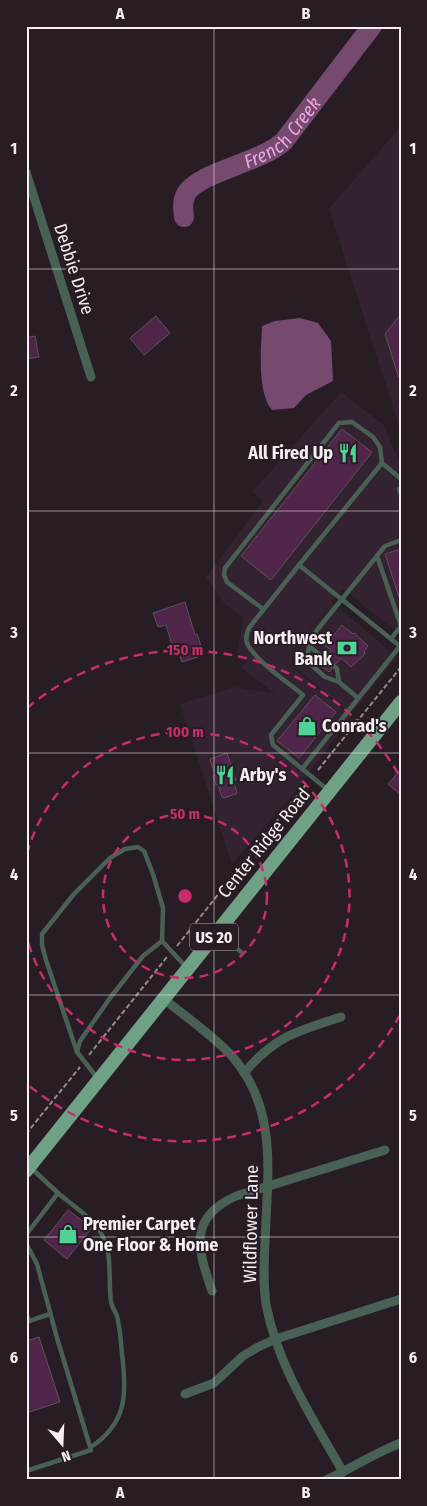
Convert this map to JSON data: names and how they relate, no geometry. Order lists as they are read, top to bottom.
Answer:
{
  "streets": {
    "main road": ["Center Ridge Road", "US 20"],
    "street": ["Debbie Drive", "Wildflower Lane"]
  },
  "crossings": [
    ["Center Ridge Road", "Wildflower Lane"]
  ],
  "water": ["French Creek"],
  "places": {
    "restaurant": ["All Fired Up", "Arby's"],
    "bank": ["Northwest Bank"],
    "shop": ["Conrad's", "Premier Carpet One Floor & Home"]
  },
  "north": "bottom",
  "grid": {
    "columns": ["A", "B"],
    "rows": [
      "1",
      "2",
      "3",
      "4",
      "5",
      "6"
    ]
  },
  "rings": ["150 m", "100 m", "50 m"]
}
